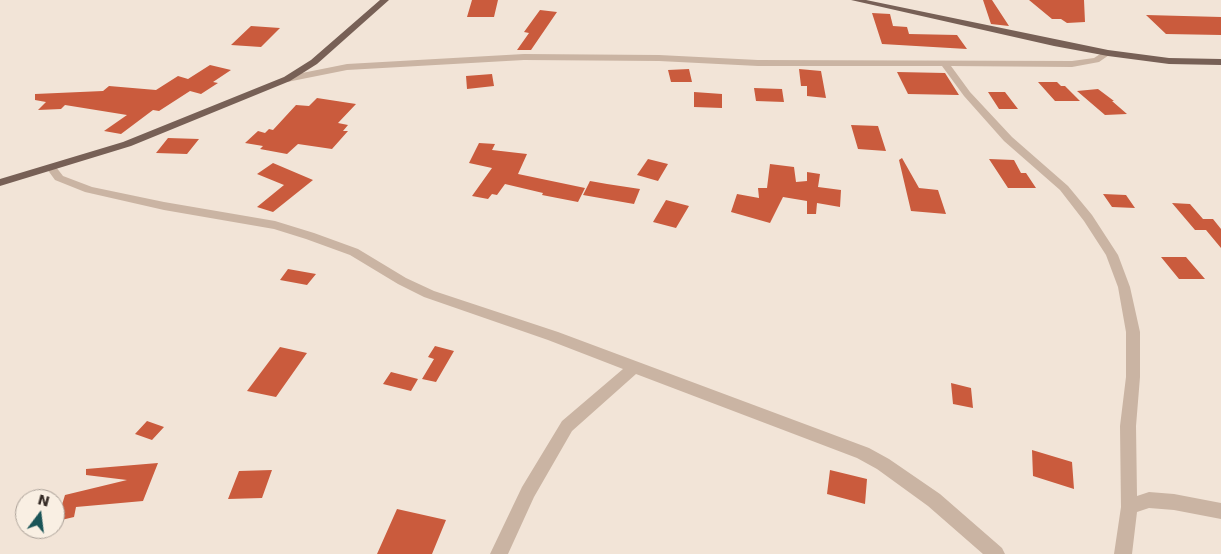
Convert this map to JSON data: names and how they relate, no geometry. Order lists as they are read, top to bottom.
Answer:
{
  "north": "top"
}
